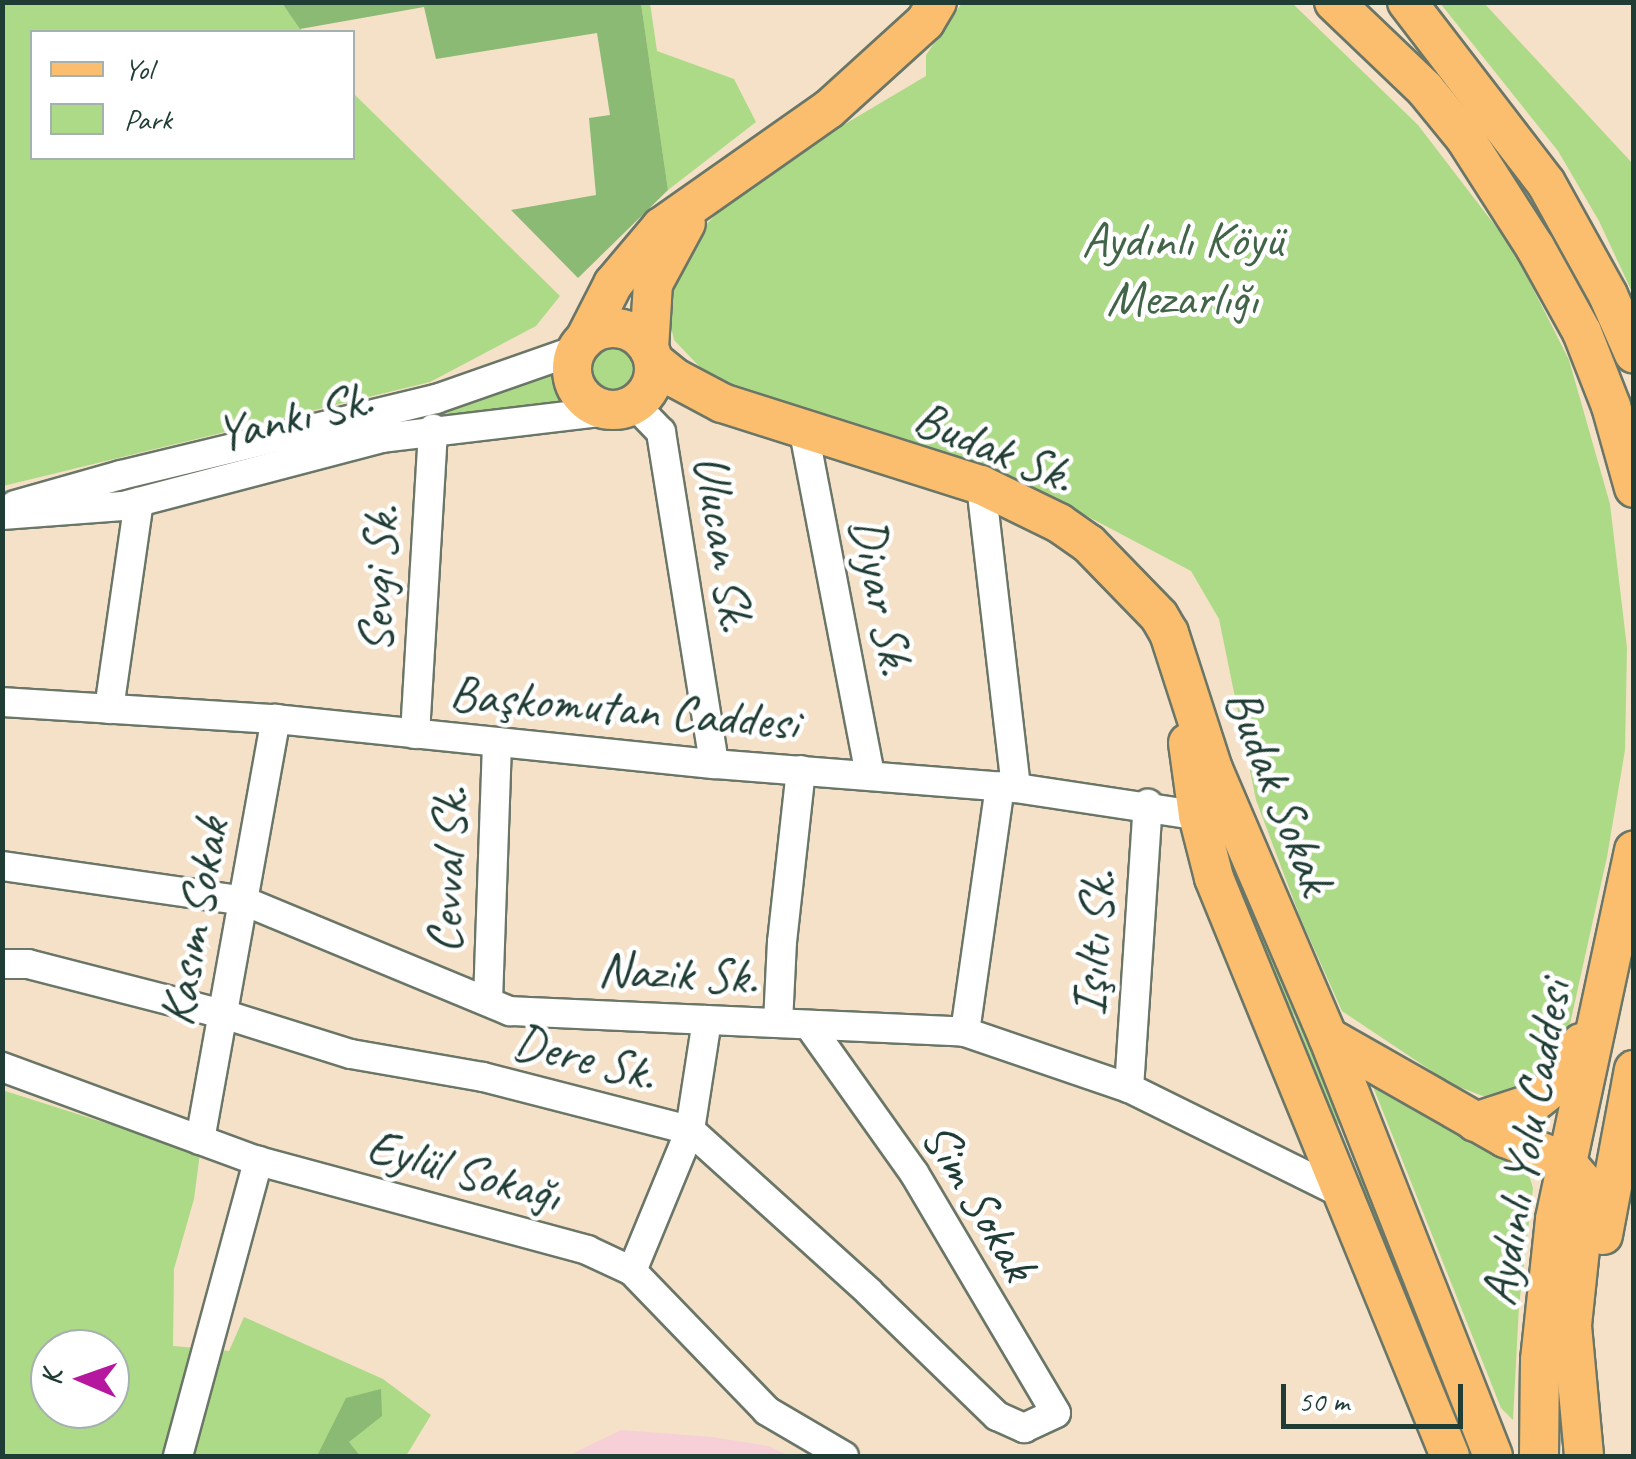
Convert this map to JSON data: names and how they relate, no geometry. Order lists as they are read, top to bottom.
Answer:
{
  "streets": {
    "main road": ["Budak Sk.", "Budak Sokak", "Aydınlı Yolu Caddesi"],
    "street": [
      "Yankı Sk.",
      "Ulucan Sk.",
      "Sevgi Sk.",
      "Diyar Sk.",
      "Başkomutan Caddesi",
      "Cevval Sk.",
      "Kasım Sokak",
      "Işıltı Sk.",
      "Nazik Sk.",
      "Dere Sk.",
      "Eylül Sokağı",
      "Sim Sokak"
    ]
  },
  "crossings": [
    ["Yankı Sk.", "Budak Sk."],
    ["Yankı Sk.", "Ulucan Sk."],
    ["Yankı Sk.", "Sevgi Sk."],
    ["Budak Sk.", "Ulucan Sk."],
    ["Budak Sk.", "Diyar Sk."],
    ["Budak Sk.", "Budak Sokak"],
    ["Ulucan Sk.", "Başkomutan Caddesi"],
    ["Sevgi Sk.", "Başkomutan Caddesi"],
    ["Diyar Sk.", "Başkomutan Caddesi"],
    ["Başkomutan Caddesi", "Budak Sokak"],
    ["Başkomutan Caddesi", "Cevval Sk."],
    ["Başkomutan Caddesi", "Kasım Sokak"],
    ["Başkomutan Caddesi", "Işıltı Sk."],
    ["Budak Sokak", "Nazik Sk."],
    ["Cevval Sk.", "Nazik Sk."],
    ["Kasım Sokak", "Nazik Sk."],
    ["Kasım Sokak", "Dere Sk."],
    ["Kasım Sokak", "Eylül Sokağı"],
    ["Işıltı Sk.", "Nazik Sk."],
    ["Nazik Sk.", "Sim Sokak"],
    ["Dere Sk.", "Sim Sokak"]
  ],
  "parks": ["Aydınlı Köyü Mezarlığı"],
  "legend": ["Yol", "Park"],
  "scale_bar": "50 m",
  "north": "left"
}
